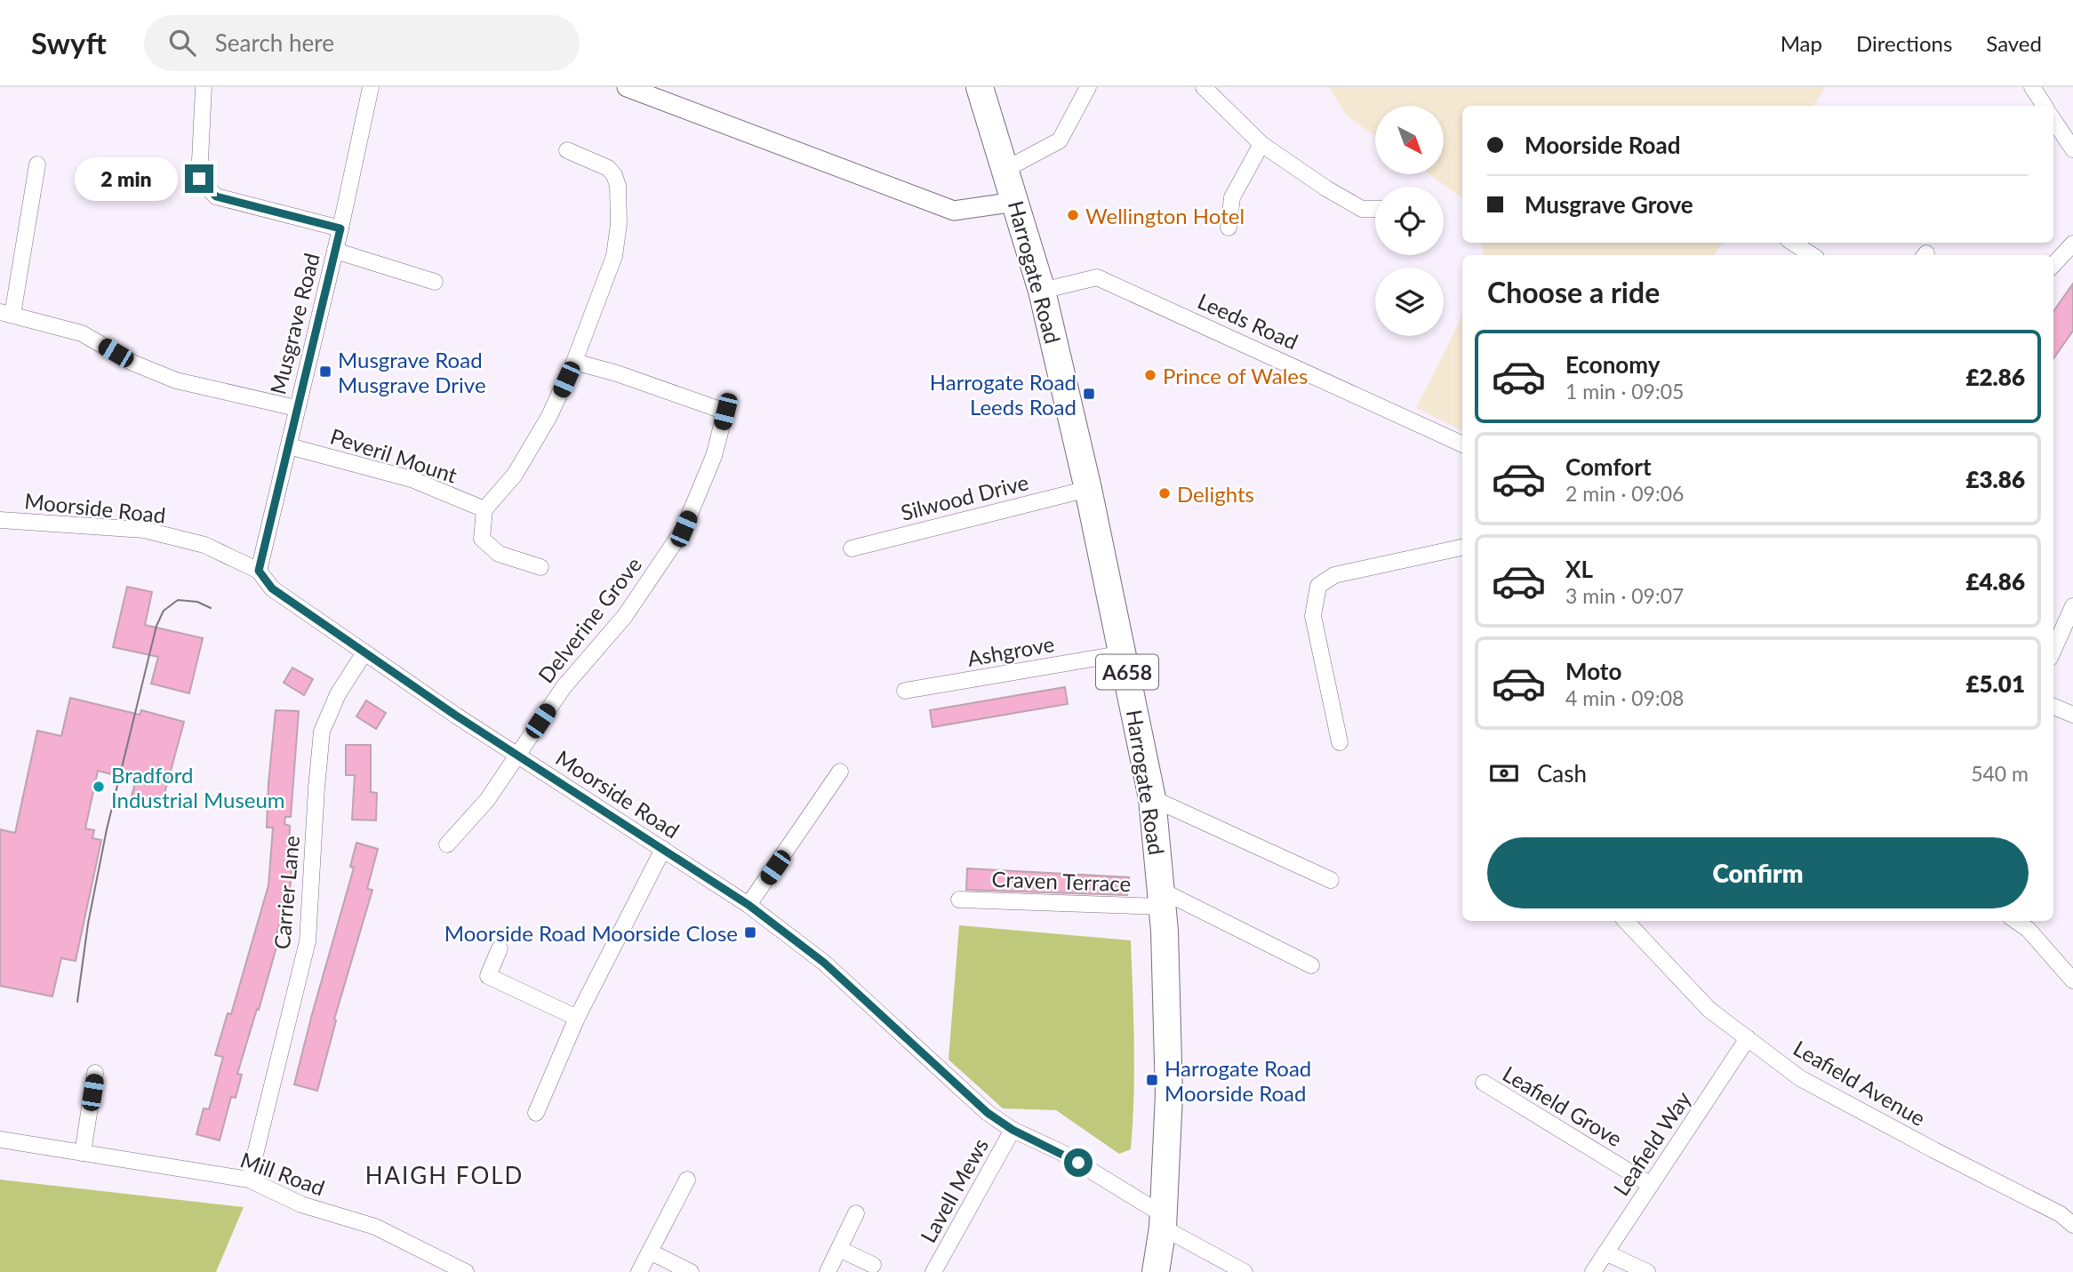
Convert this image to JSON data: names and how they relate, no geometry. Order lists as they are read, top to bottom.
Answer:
{
  "streets": {
    "highway": ["Harrogate Road", "A658"],
    "street": [
      "Leeds Road",
      "Musgrave Road",
      "Peveril Mount",
      "Silwood Drive",
      "Moorside Road",
      "Delverine Grove",
      "Ashgrove",
      "Craven Terrace",
      "Carrier Lane",
      "Leafield Avenue",
      "Leafield Grove",
      "Leafield Way",
      "Mill Road",
      "Lavell Mews"
    ]
  },
  "crossings": [
    ["Harrogate Road", "Leeds Road"],
    ["Harrogate Road", "Silwood Drive"],
    ["Harrogate Road", "Moorside Road"],
    ["Harrogate Road", "Ashgrove"],
    ["Harrogate Road", "Craven Terrace"],
    ["Musgrave Road", "Peveril Mount"],
    ["Musgrave Road", "Moorside Road"],
    ["Moorside Road", "Delverine Grove"],
    ["Moorside Road", "Carrier Lane"],
    ["Moorside Road", "Lavell Mews"],
    ["Carrier Lane", "Mill Road"],
    ["Leafield Avenue", "Leafield Way"],
    ["Leafield Grove", "Leafield Way"]
  ],
  "districts": ["HAIGH FOLD"],
  "places": {
    "other": [
      "Wellington Hotel",
      "Prince of Wales",
      "Delights",
      "Bradford Industrial Museum"
    ],
    "transit": [
      "Musgrave Road Musgrave Drive",
      "Harrogate Road Leeds Road",
      "Moorside Road Moorside Close",
      "Harrogate Road Moorside Road"
    ]
  },
  "north": "bottom right",
  "page": {
    "header": "Swyft",
    "search": "Search here",
    "nav": ["Map", "Directions", "Saved"],
    "banner": ["Moorside Road", "Musgrave Grove"],
    "bubble": "2 min",
    "heading": "Choose a ride",
    "list": [
      {
        "name": "Economy",
        "note": "1 min · 09:05",
        "value": "£2.86"
      },
      {
        "name": "Comfort",
        "note": "2 min · 09:06",
        "value": "£3.86"
      },
      {
        "name": "XL",
        "note": "3 min · 09:07",
        "value": "£4.86"
      },
      {
        "name": "Moto",
        "note": "4 min · 09:08",
        "value": "£5.01"
      }
    ],
    "pay": ["Cash", "540 m"],
    "buttons": "Confirm"
  }
}
